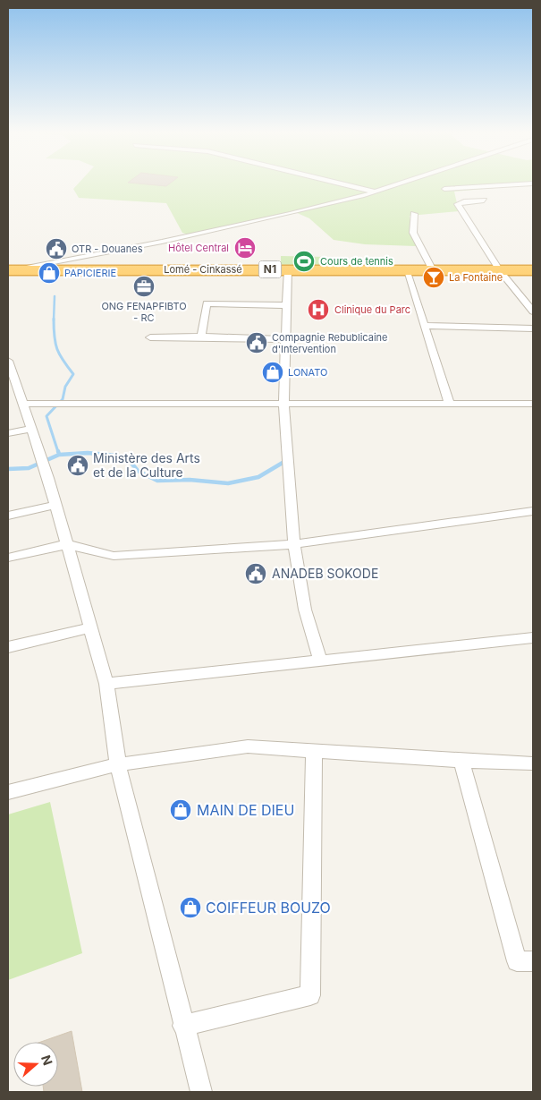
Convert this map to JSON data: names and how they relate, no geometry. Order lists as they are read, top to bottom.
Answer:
{
  "streets": {
    "highway": ["Lomé - Cinkassé", "N1"]
  },
  "places": {
    "hotel": ["Hôtel Central"],
    "public building": [
      "OTR - Douanes",
      "Compagnie Rebublicaine d'Intervention",
      "Ministère des Arts et de la Culture",
      "ANADEB SOKODE"
    ],
    "sports": ["Cours de tennis"],
    "shop": [
      "PAPICIERIE",
      "LONATO",
      "MAIN DE DIEU",
      "COIFFEUR BOUZO"
    ],
    "bar": ["La Fontaine"],
    "office": ["ONG FENAPFIBTO - RC"],
    "hospital": ["Clinique du Parc"]
  },
  "north": "right"
}
